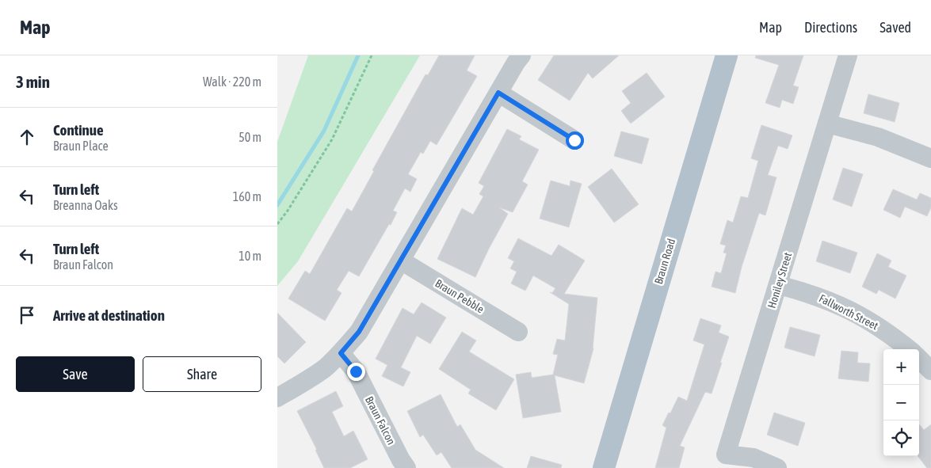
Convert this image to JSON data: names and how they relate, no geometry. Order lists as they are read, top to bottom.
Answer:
{
  "streets": {
    "main road": ["Braun Road"],
    "street": [
      "Honiley Street",
      "Braun Pebble",
      "Fallworth Street",
      "Braun Falcon"
    ]
  },
  "crossings": [
    ["Honiley Street", "Fallworth Street"]
  ],
  "page": {
    "header": "Map",
    "nav": ["Map", "Directions", "Saved"],
    "heading": ["3 min", "Walk · 220 m"],
    "list": [
      ["Continue", "Braun Place", "50 m"],
      ["Turn left", "Breanna Oaks", "160 m"],
      ["Turn left", "Braun Falcon", "10 m"],
      "Arrive at destination"
    ],
    "buttons": ["Save", "Share"],
    "map_buttons": ["+", "−"]
  }
}
